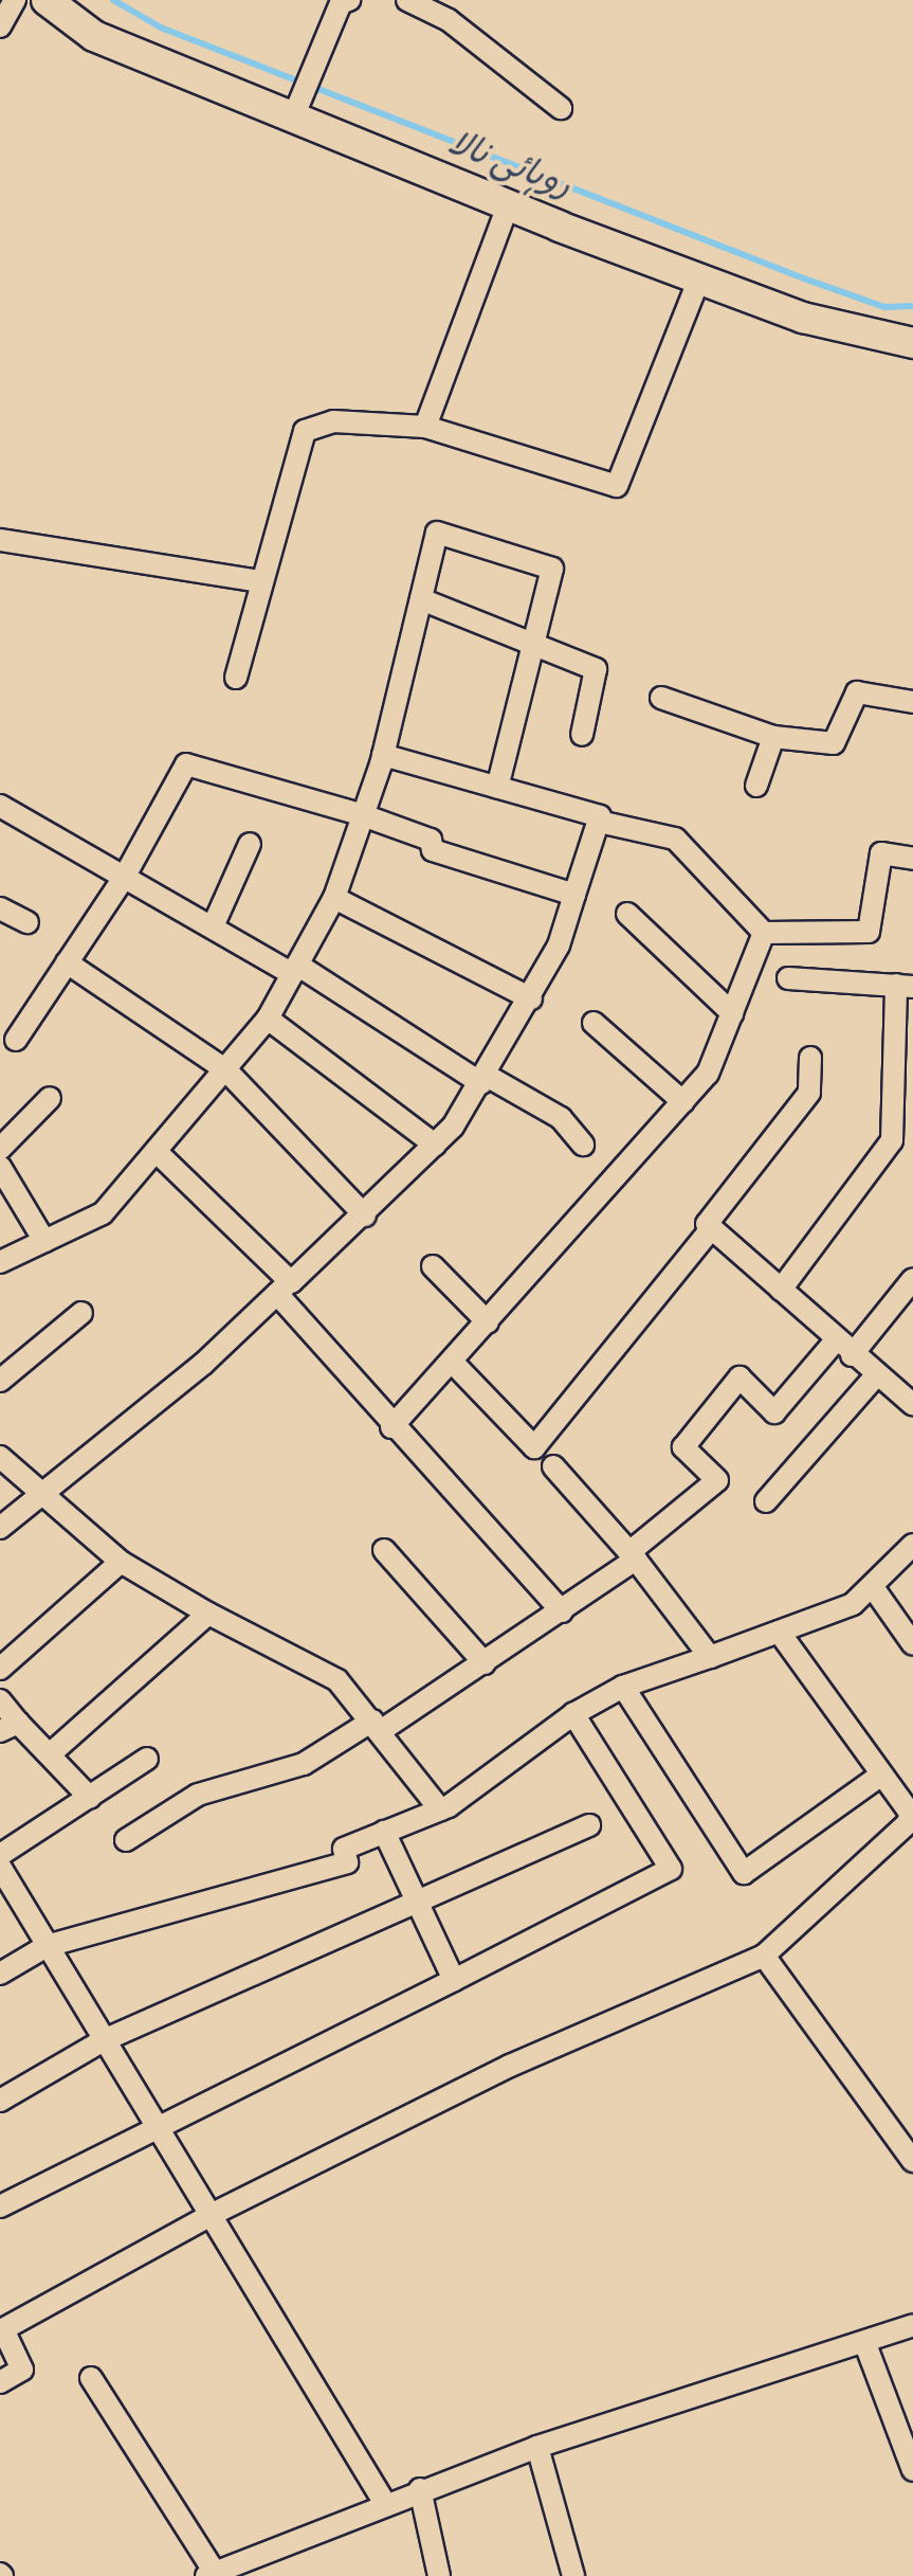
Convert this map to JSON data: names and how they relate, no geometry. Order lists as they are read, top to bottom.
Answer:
{
  "water": ["روہائی نالا"]
}
